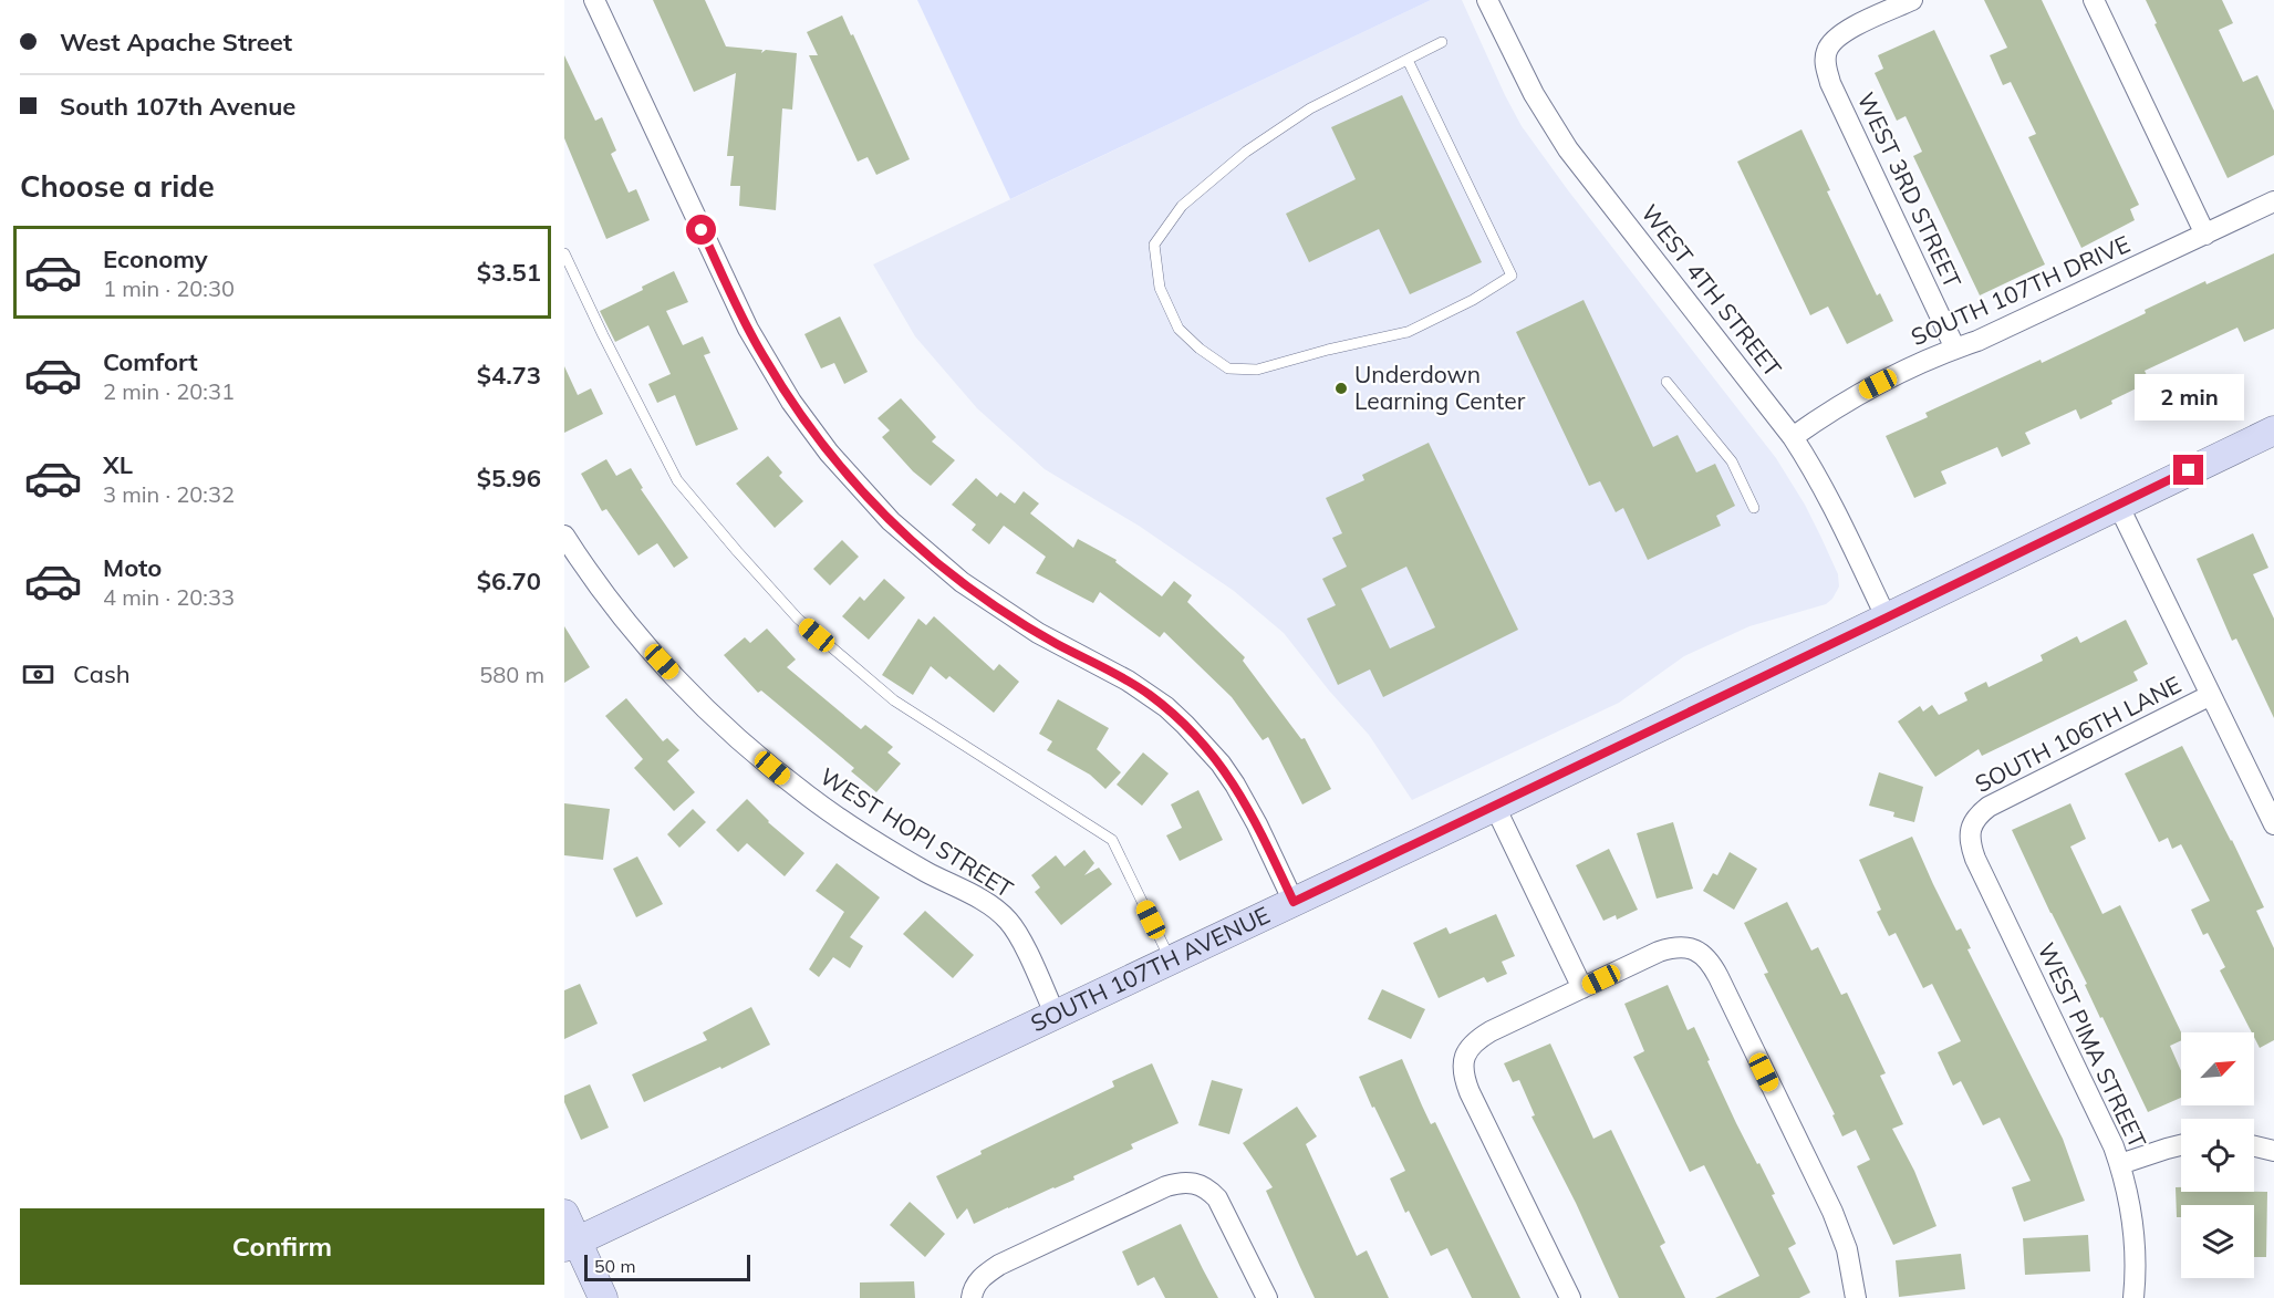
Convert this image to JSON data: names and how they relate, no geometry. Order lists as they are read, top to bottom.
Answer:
{
  "streets": {
    "main road": ["SOUTH 107TH AVENUE"],
    "street": [
      "WEST 3RD STREET",
      "WEST 4TH STREET",
      "SOUTH 107TH DRIVE",
      "SOUTH 106TH LANE",
      "WEST HOPI STREET",
      "WEST PIMA STREET"
    ]
  },
  "crossings": [
    ["WEST 3RD STREET", "SOUTH 107TH DRIVE"],
    ["WEST 4TH STREET", "SOUTH 107TH DRIVE"],
    ["WEST 4TH STREET", "SOUTH 107TH AVENUE"],
    ["SOUTH 106TH LANE", "WEST PIMA STREET"],
    ["WEST HOPI STREET", "SOUTH 107TH AVENUE"]
  ],
  "places": ["Underdown Learning Center"],
  "scale_bar": "50 m",
  "north": "top right",
  "page": {
    "banner": ["West Apache Street", "South 107th Avenue"],
    "heading": "Choose a ride",
    "list": [
      {
        "name": "Economy",
        "note": "1 min · 20:30",
        "value": "$3.51"
      },
      {
        "name": "Comfort",
        "note": "2 min · 20:31",
        "value": "$4.73"
      },
      {
        "name": "XL",
        "note": "3 min · 20:32",
        "value": "$5.96"
      },
      {
        "name": "Moto",
        "note": "4 min · 20:33",
        "value": "$6.70"
      }
    ],
    "bubble": "2 min",
    "pay": ["Cash", "580 m"],
    "buttons": "Confirm",
    "scale": "50 m"
  }
}
